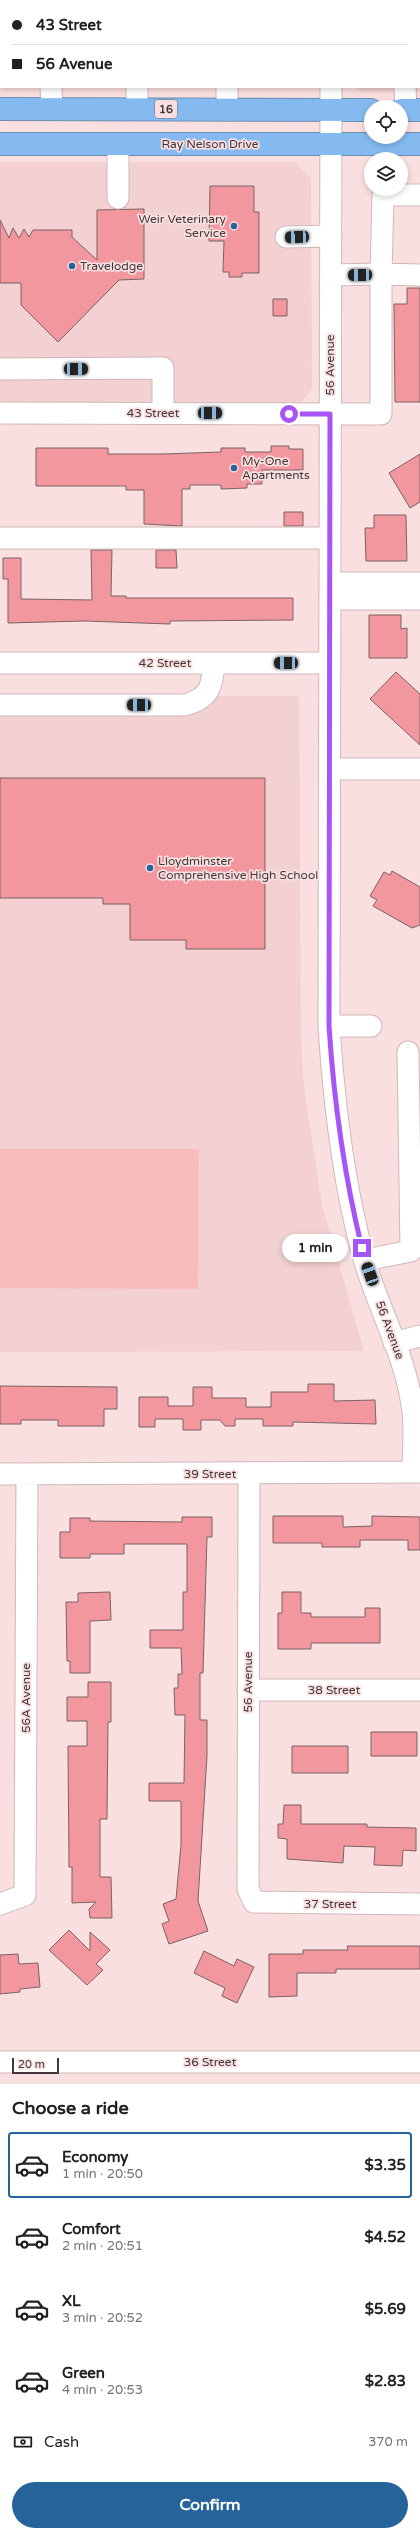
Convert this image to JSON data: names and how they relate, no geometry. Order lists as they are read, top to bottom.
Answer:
{
  "streets": {
    "highway": ["16", "Ray Nelson Drive"],
    "street": [
      "56 Avenue",
      "43 Street",
      "42 Street",
      "39 Street",
      "38 Street",
      "56A Avenue",
      "37 Street",
      "36 Street"
    ]
  },
  "crossings": [
    ["16", "56 Avenue"],
    ["Ray Nelson Drive", "56 Avenue"],
    ["56 Avenue", "43 Street"],
    ["56 Avenue", "42 Street"],
    ["56 Avenue", "39 Street"],
    ["56 Avenue", "38 Street"],
    ["56 Avenue", "37 Street"],
    ["39 Street", "56A Avenue"]
  ],
  "places": [
    "Weir Veterinary Service",
    "Travelodge",
    "My-One Apartments",
    "Lloydminster Comprehensive High School"
  ],
  "scale_bar": "20 m",
  "page": {
    "banner": ["43 Street", "56 Avenue"],
    "bubble": "1 min",
    "scale": "20 m",
    "heading": "Choose a ride",
    "list": [
      {
        "name": "Economy",
        "note": "1 min · 20:50",
        "value": "$3.35"
      },
      {
        "name": "Comfort",
        "note": "2 min · 20:51",
        "value": "$4.52"
      },
      {
        "name": "XL",
        "note": "3 min · 20:52",
        "value": "$5.69"
      },
      {
        "name": "Green",
        "note": "4 min · 20:53",
        "value": "$2.83"
      }
    ],
    "pay": ["Cash", "370 m"],
    "buttons": "Confirm"
  }
}
